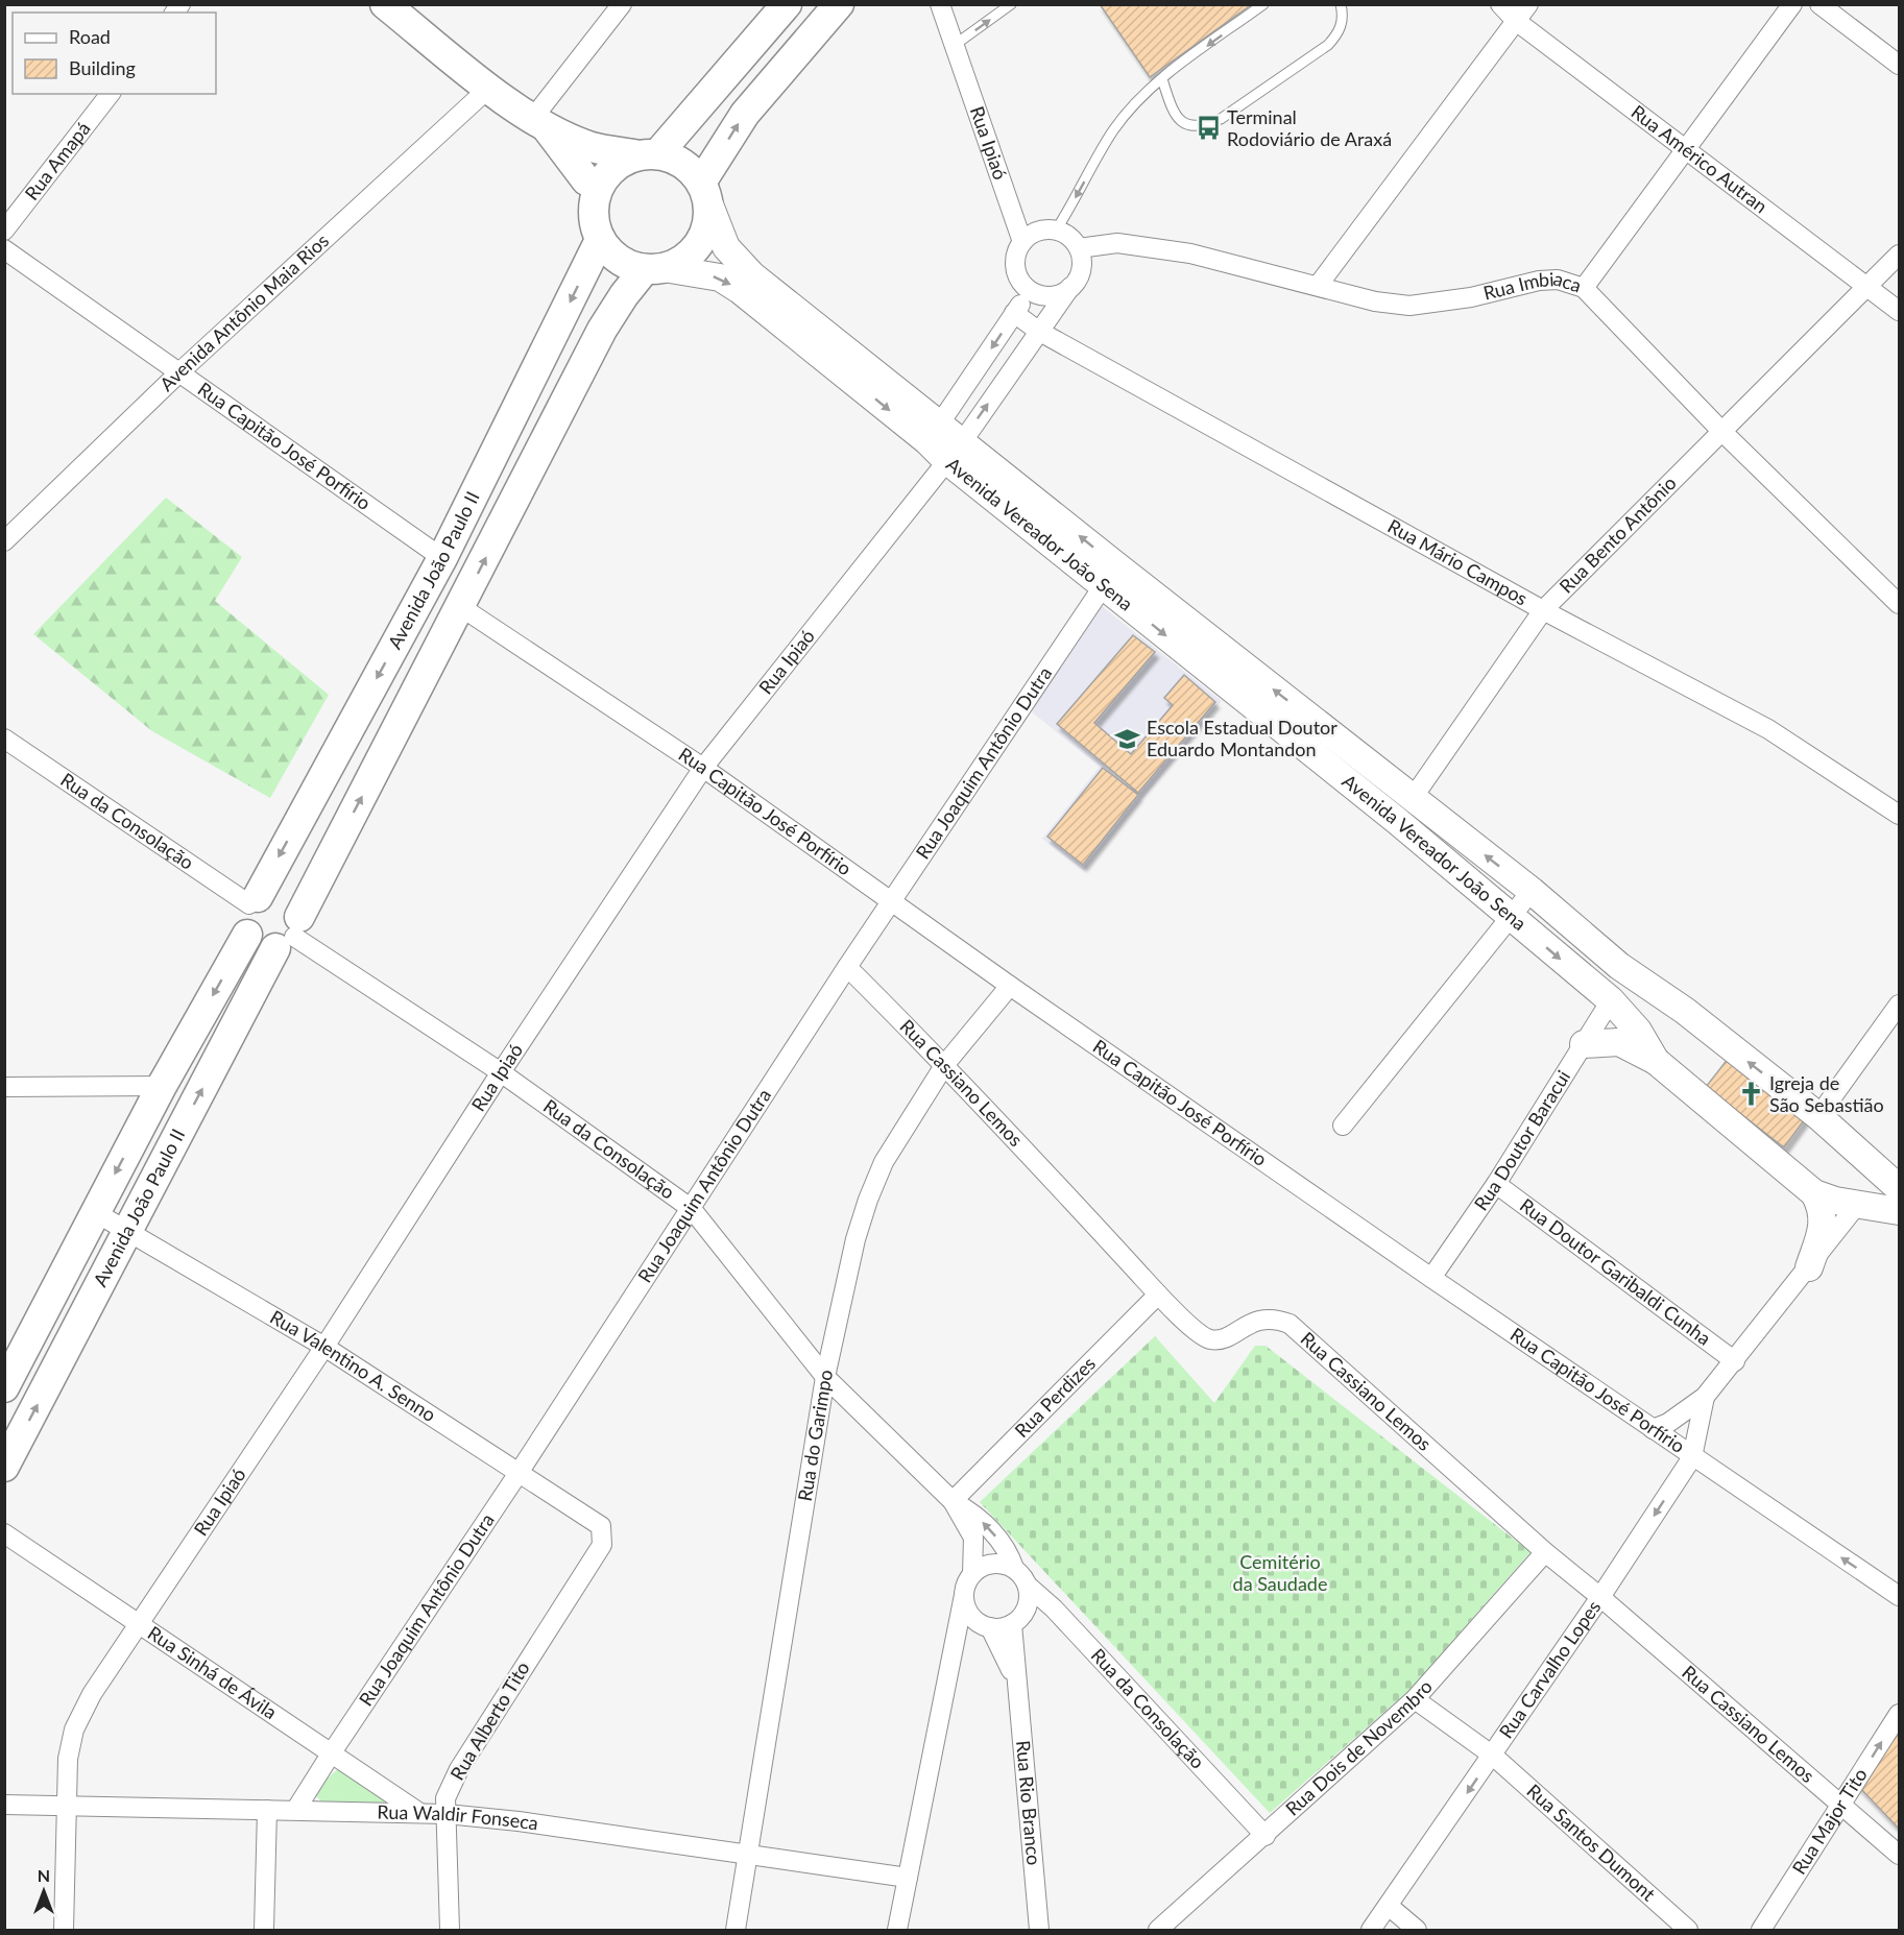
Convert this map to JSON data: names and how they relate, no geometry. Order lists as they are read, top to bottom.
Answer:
{
  "streets": {
    "main road": ["Avenida Vereador João Sena", "Avenida João Paulo II"],
    "street": [
      "Rua Ipiaó",
      "Rua Américo Autran",
      "Rua Amapá",
      "Rua Imbiaca",
      "Avenida Antônio Maia Rios",
      "Rua Capitão José Porfírio",
      "Rua Bento Antônio",
      "Rua Mário Campos",
      "Rua Joaquim Antônio Dutra",
      "Rua da Consolação",
      "Rua Cassiano Lemos",
      "Rua Doutor Baracui",
      "Rua Doutor Garibaldi Cunha",
      "Rua Valentino A. Senno",
      "Rua Perdizes",
      "Rua do Garimpo",
      "Rua Carvalho Lopes",
      "Rua Sinhá de Ávila",
      "Rua Alberto Tito",
      "Rua Dois de Novembro",
      "Rua Rio Branco",
      "Rua Waldir Fonseca",
      "Rua Major Tito",
      "Rua Santos Dumont"
    ]
  },
  "crossings": [
    ["Rua Ipiaó", "Rua Imbiaca"],
    ["Rua Ipiaó", "Rua Capitão José Porfírio"],
    ["Rua Ipiaó", "Avenida Vereador João Sena"],
    ["Rua Ipiaó", "Rua Mário Campos"],
    ["Rua Ipiaó", "Rua da Consolação"],
    ["Rua Ipiaó", "Rua Valentino A. Senno"],
    ["Rua Ipiaó", "Rua Sinhá de Ávila"],
    ["Rua Ipiaó", "Rua Waldir Fonseca"],
    ["Rua Américo Autran", "Rua Bento Antônio"],
    ["Rua Imbiaca", "Rua Bento Antônio"],
    ["Avenida Antônio Maia Rios", "Rua Capitão José Porfírio"],
    ["Rua Capitão José Porfírio", "Avenida João Paulo II"],
    ["Rua Capitão José Porfírio", "Rua Joaquim Antônio Dutra"],
    ["Rua Capitão José Porfírio", "Rua Doutor Baracui"],
    ["Rua Capitão José Porfírio", "Rua do Garimpo"],
    ["Rua Capitão José Porfírio", "Rua Carvalho Lopes"],
    ["Avenida Vereador João Sena", "Rua Bento Antônio"],
    ["Avenida Vereador João Sena", "Avenida João Paulo II"],
    ["Avenida Vereador João Sena", "Rua Joaquim Antônio Dutra"],
    ["Avenida Vereador João Sena", "Rua Doutor Baracui"],
    ["Avenida Vereador João Sena", "Rua Carvalho Lopes"],
    ["Rua Bento Antônio", "Rua Mário Campos"],
    ["Avenida João Paulo II", "Rua da Consolação"],
    ["Avenida João Paulo II", "Rua Valentino A. Senno"],
    ["Rua Joaquim Antônio Dutra", "Rua da Consolação"],
    ["Rua Joaquim Antônio Dutra", "Rua Cassiano Lemos"],
    ["Rua Joaquim Antônio Dutra", "Rua Valentino A. Senno"],
    ["Rua Joaquim Antônio Dutra", "Rua Sinhá de Ávila"],
    ["Rua Joaquim Antônio Dutra", "Rua Waldir Fonseca"],
    ["Rua da Consolação", "Rua Perdizes"],
    ["Rua da Consolação", "Rua do Garimpo"],
    ["Rua da Consolação", "Rua Dois de Novembro"],
    ["Rua da Consolação", "Rua Rio Branco"],
    ["Rua Cassiano Lemos", "Rua Perdizes"],
    ["Rua Cassiano Lemos", "Rua do Garimpo"],
    ["Rua Cassiano Lemos", "Rua Carvalho Lopes"],
    ["Rua Cassiano Lemos", "Rua Dois de Novembro"],
    ["Rua Cassiano Lemos", "Rua Major Tito"],
    ["Rua Doutor Baracui", "Rua Doutor Garibaldi Cunha"],
    ["Rua Doutor Garibaldi Cunha", "Rua Carvalho Lopes"],
    ["Rua Valentino A. Senno", "Rua Alberto Tito"],
    ["Rua do Garimpo", "Rua Waldir Fonseca"],
    ["Rua Carvalho Lopes", "Rua Santos Dumont"],
    ["Rua Sinhá de Ávila", "Rua Waldir Fonseca"],
    ["Rua Alberto Tito", "Rua Waldir Fonseca"],
    ["Rua Dois de Novembro", "Rua Santos Dumont"]
  ],
  "one_way": ["Rua Carvalho Lopes", "Rua Major Tito"],
  "parks": ["Cemitério da Saudade"],
  "places": {
    "bus stop": ["Terminal Rodoviário de Araxá"],
    "school or university": ["Escola Estadual Doutor Eduardo Montandon"],
    "church": ["Igreja de São Sebastião"]
  },
  "legend": ["Road", "Building"],
  "north": "top"
}
